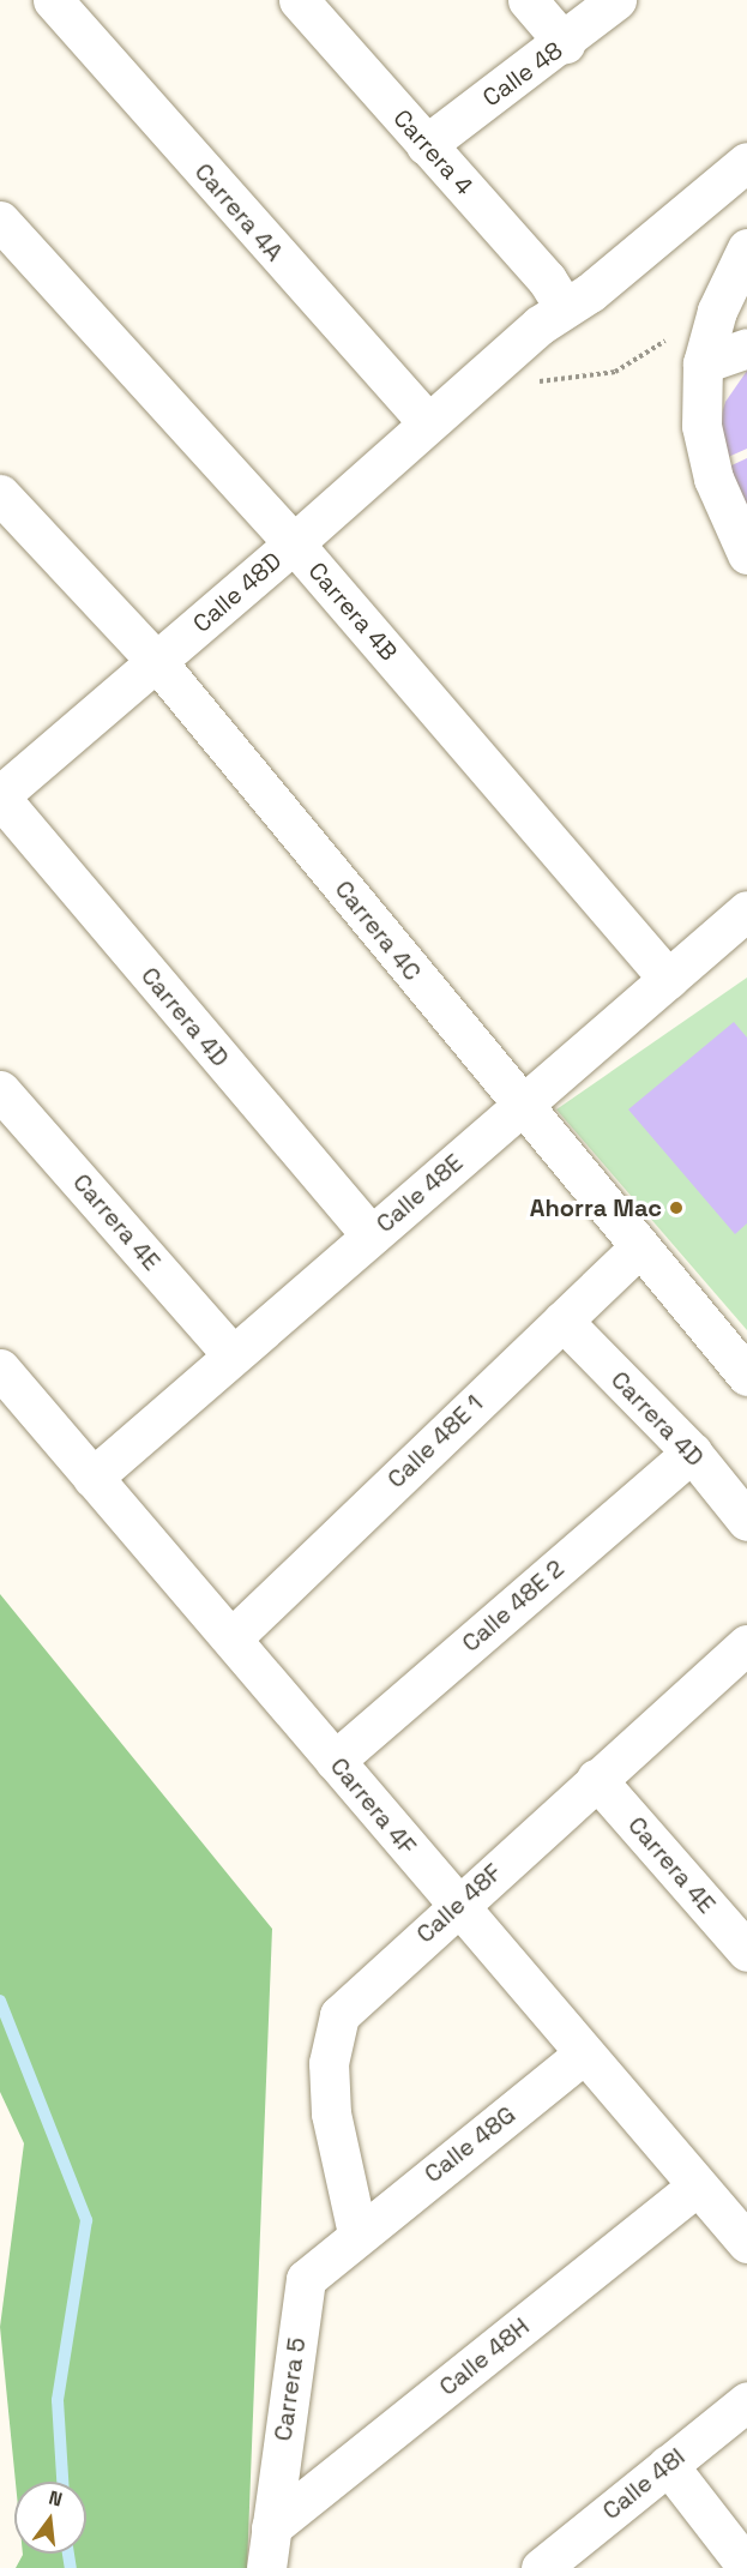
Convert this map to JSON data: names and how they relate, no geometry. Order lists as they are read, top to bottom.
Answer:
{
  "streets": {
    "street": [
      "Calle 48",
      "Carrera 4",
      "Carrera 4A",
      "Calle 48D",
      "Carrera 4B",
      "Carrera 4C",
      "Carrera 4D",
      "Calle 48E",
      "Carrera 4E",
      "Calle 48E 1",
      "Calle 48E 2",
      "Carrera 4F",
      "Calle 48F",
      "Calle 48G",
      "Calle 48H",
      "Carrera 5",
      "Calle 48I"
    ]
  },
  "crossings": [
    ["Calle 48", "Carrera 4"],
    ["Carrera 4", "Calle 48D"],
    ["Carrera 4A", "Calle 48D"],
    ["Calle 48D", "Carrera 4B"],
    ["Calle 48D", "Carrera 4C"],
    ["Calle 48D", "Carrera 4D"],
    ["Carrera 4B", "Calle 48E"],
    ["Carrera 4C", "Calle 48E"],
    ["Carrera 4C", "Calle 48E 1"],
    ["Carrera 4D", "Calle 48E"],
    ["Carrera 4D", "Calle 48E 1"],
    ["Carrera 4D", "Calle 48E 2"],
    ["Calle 48E", "Carrera 4E"],
    ["Calle 48E", "Carrera 4F"],
    ["Carrera 4E", "Calle 48F"],
    ["Calle 48E 1", "Carrera 4F"],
    ["Calle 48E 2", "Carrera 4F"],
    ["Carrera 4F", "Calle 48F"],
    ["Carrera 4F", "Calle 48G"],
    ["Carrera 4F", "Calle 48H"],
    ["Calle 48F", "Calle 48G"],
    ["Calle 48F", "Carrera 5"],
    ["Calle 48G", "Carrera 5"],
    ["Calle 48H", "Carrera 5"]
  ],
  "places": ["Ahorra Mac"],
  "north": "top"
}
